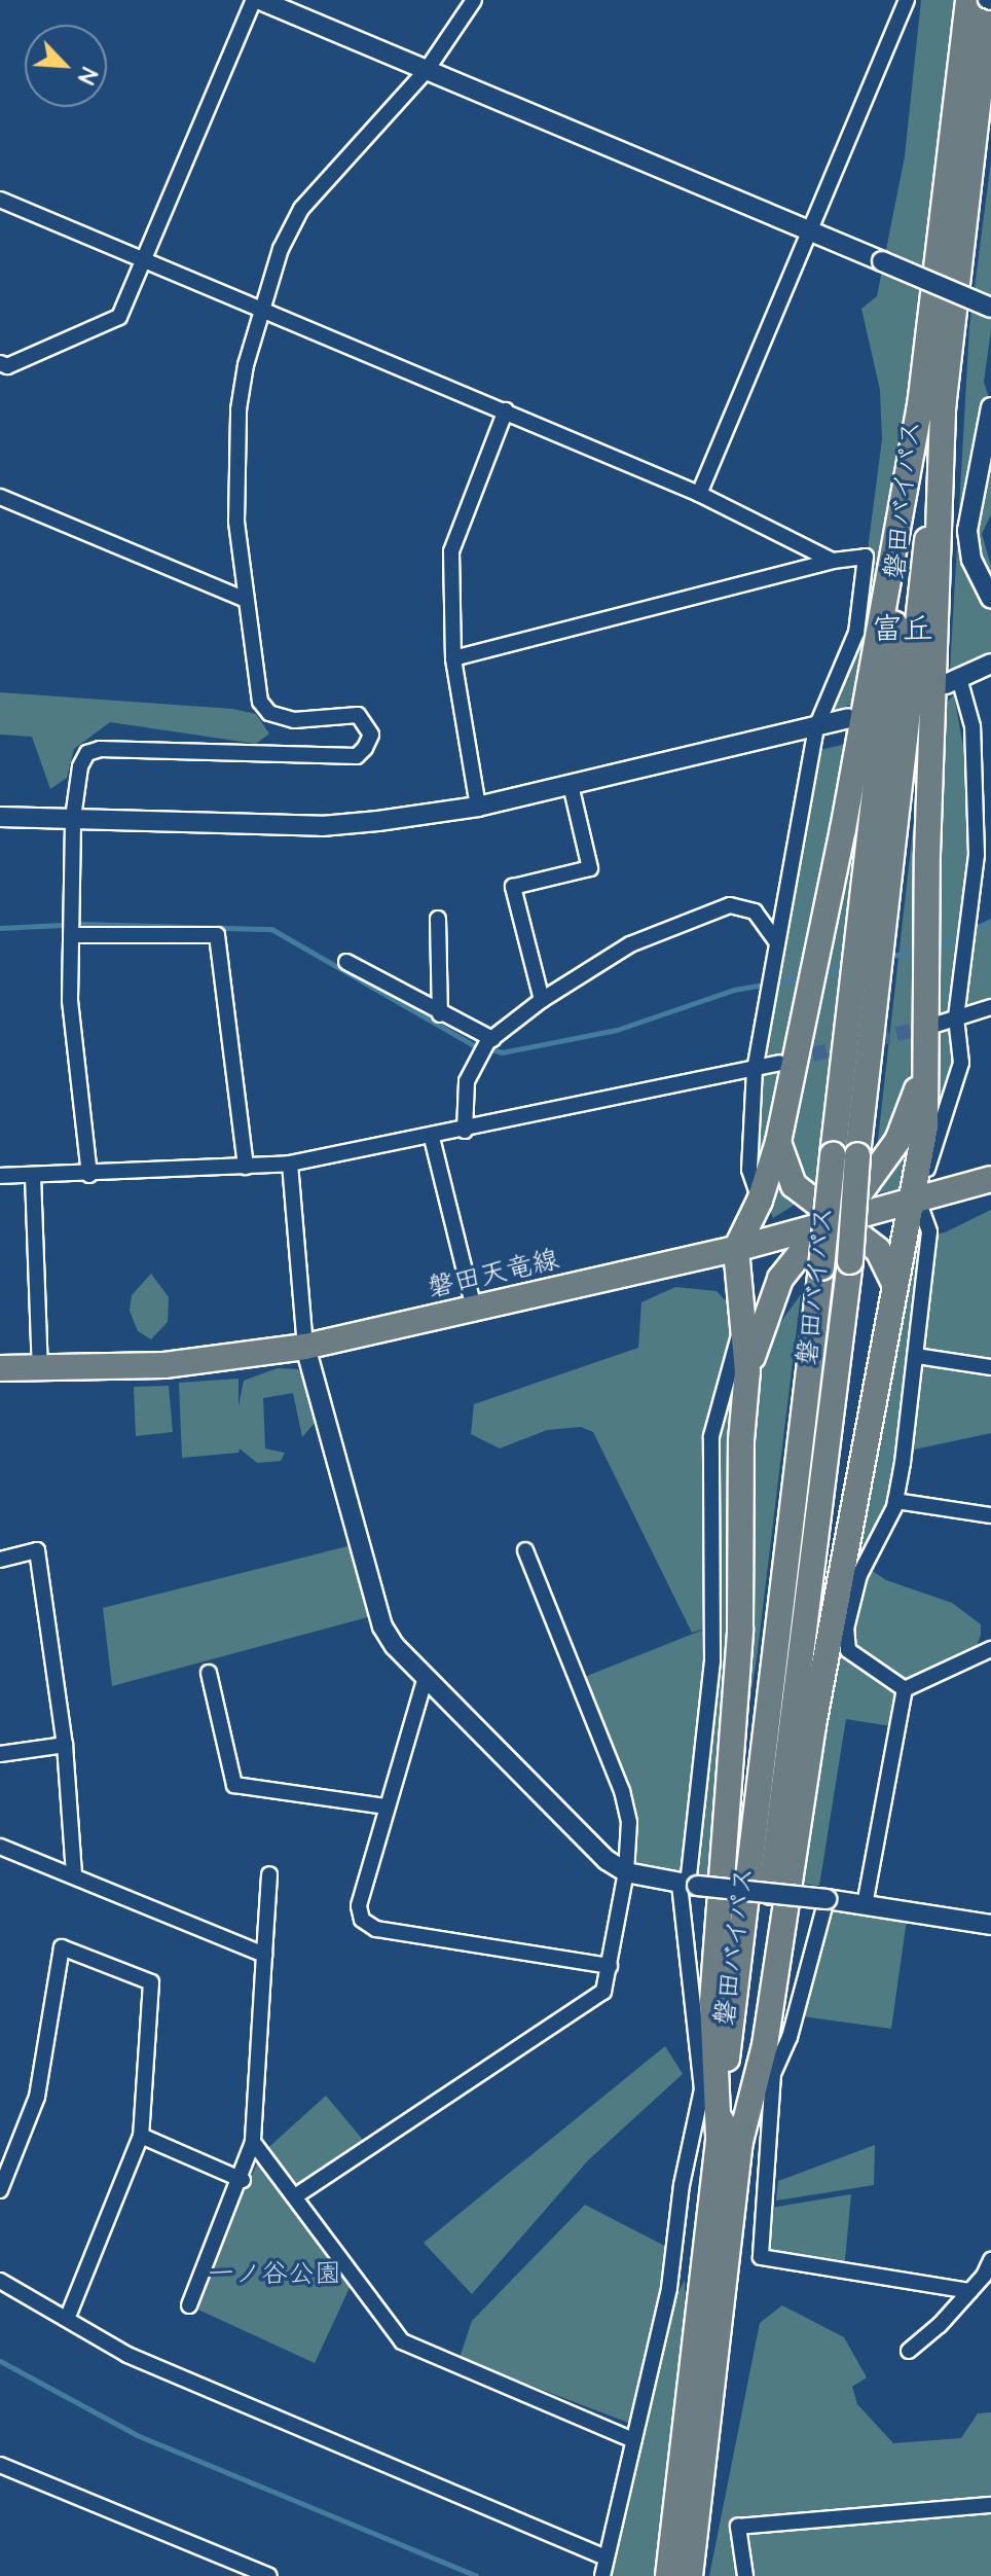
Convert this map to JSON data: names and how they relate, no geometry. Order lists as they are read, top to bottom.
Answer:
{
  "streets": {
    "main road": ["磐田バイパス", "磐田天竜線"]
  },
  "districts": ["富丘"],
  "parks": ["一ノ谷公園"],
  "north": "bottom right"
}
